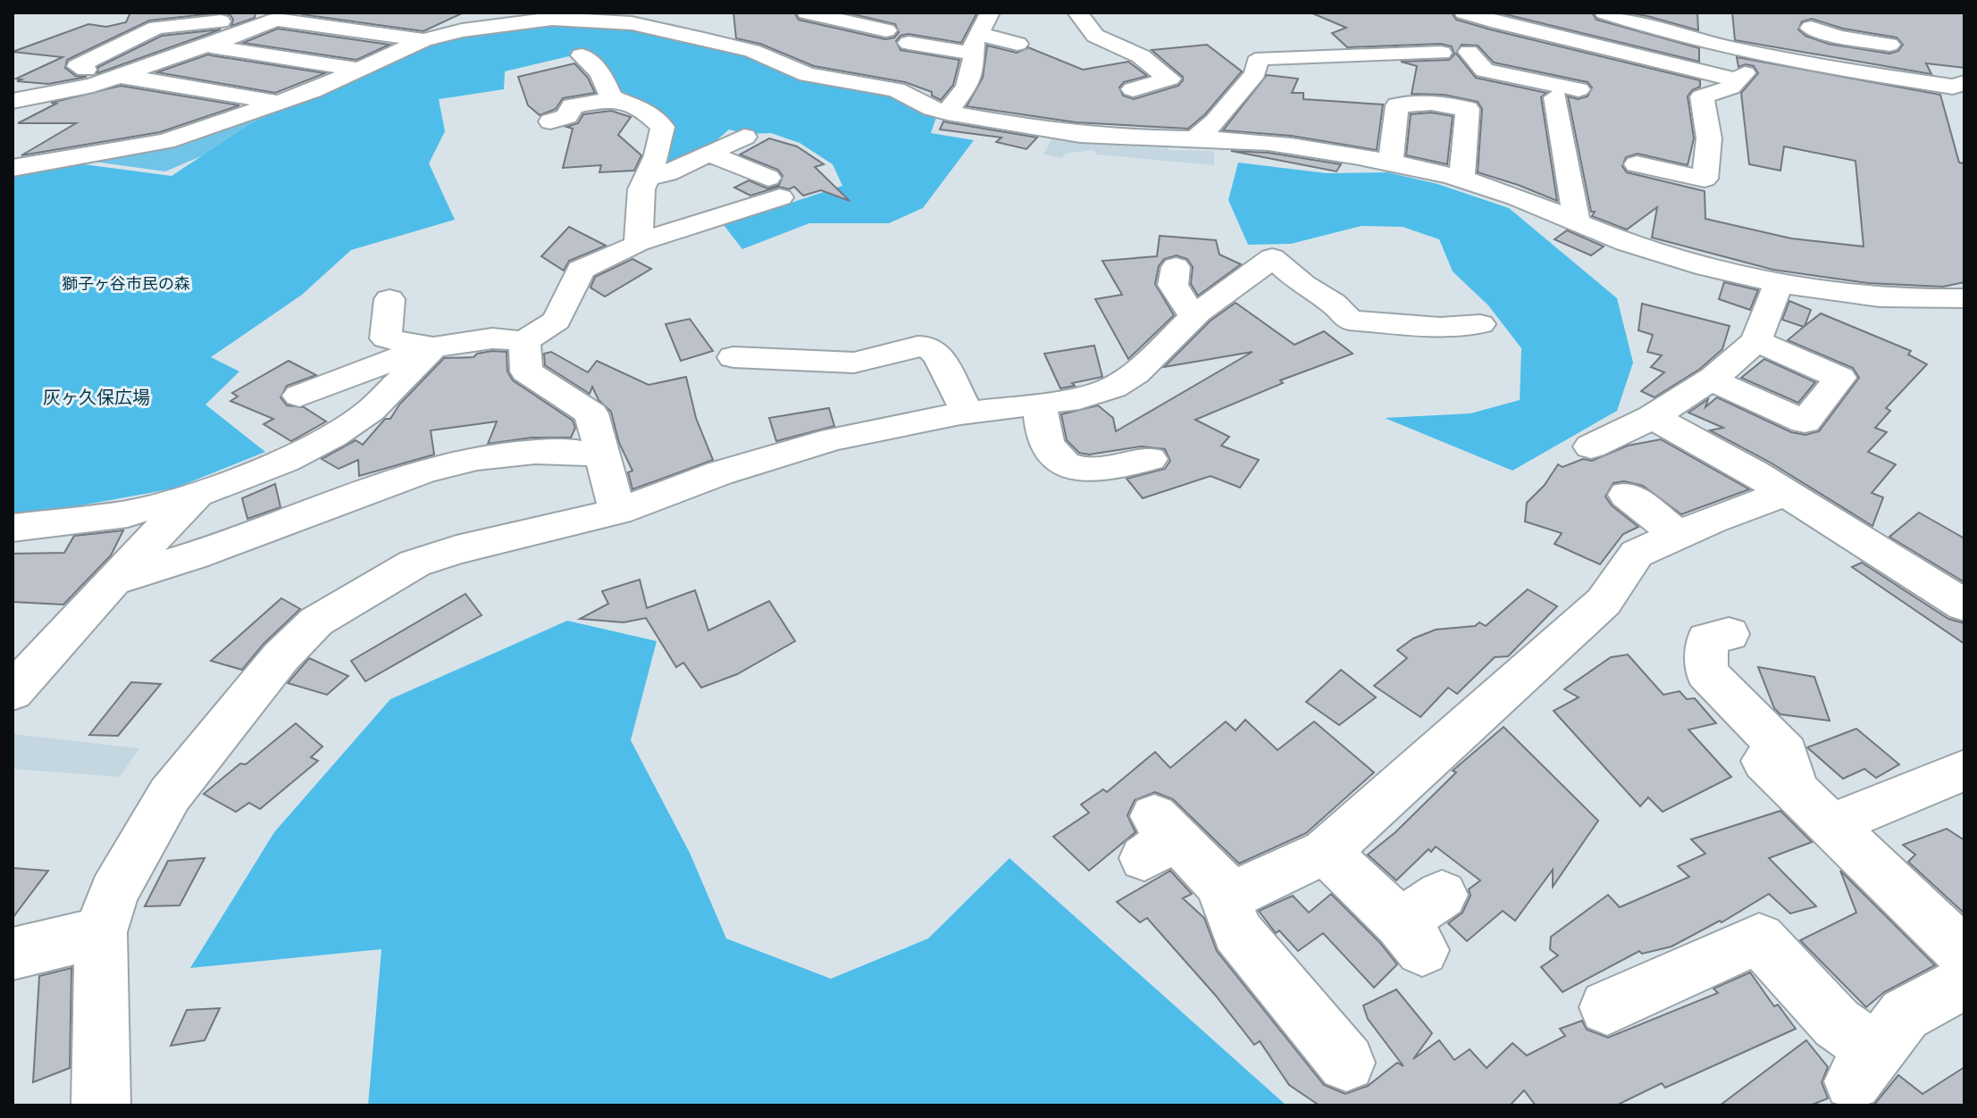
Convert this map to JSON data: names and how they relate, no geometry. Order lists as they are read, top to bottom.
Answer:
{
  "parks": ["獅子ヶ谷市民の森", "灰ヶ久保広場"]
}
